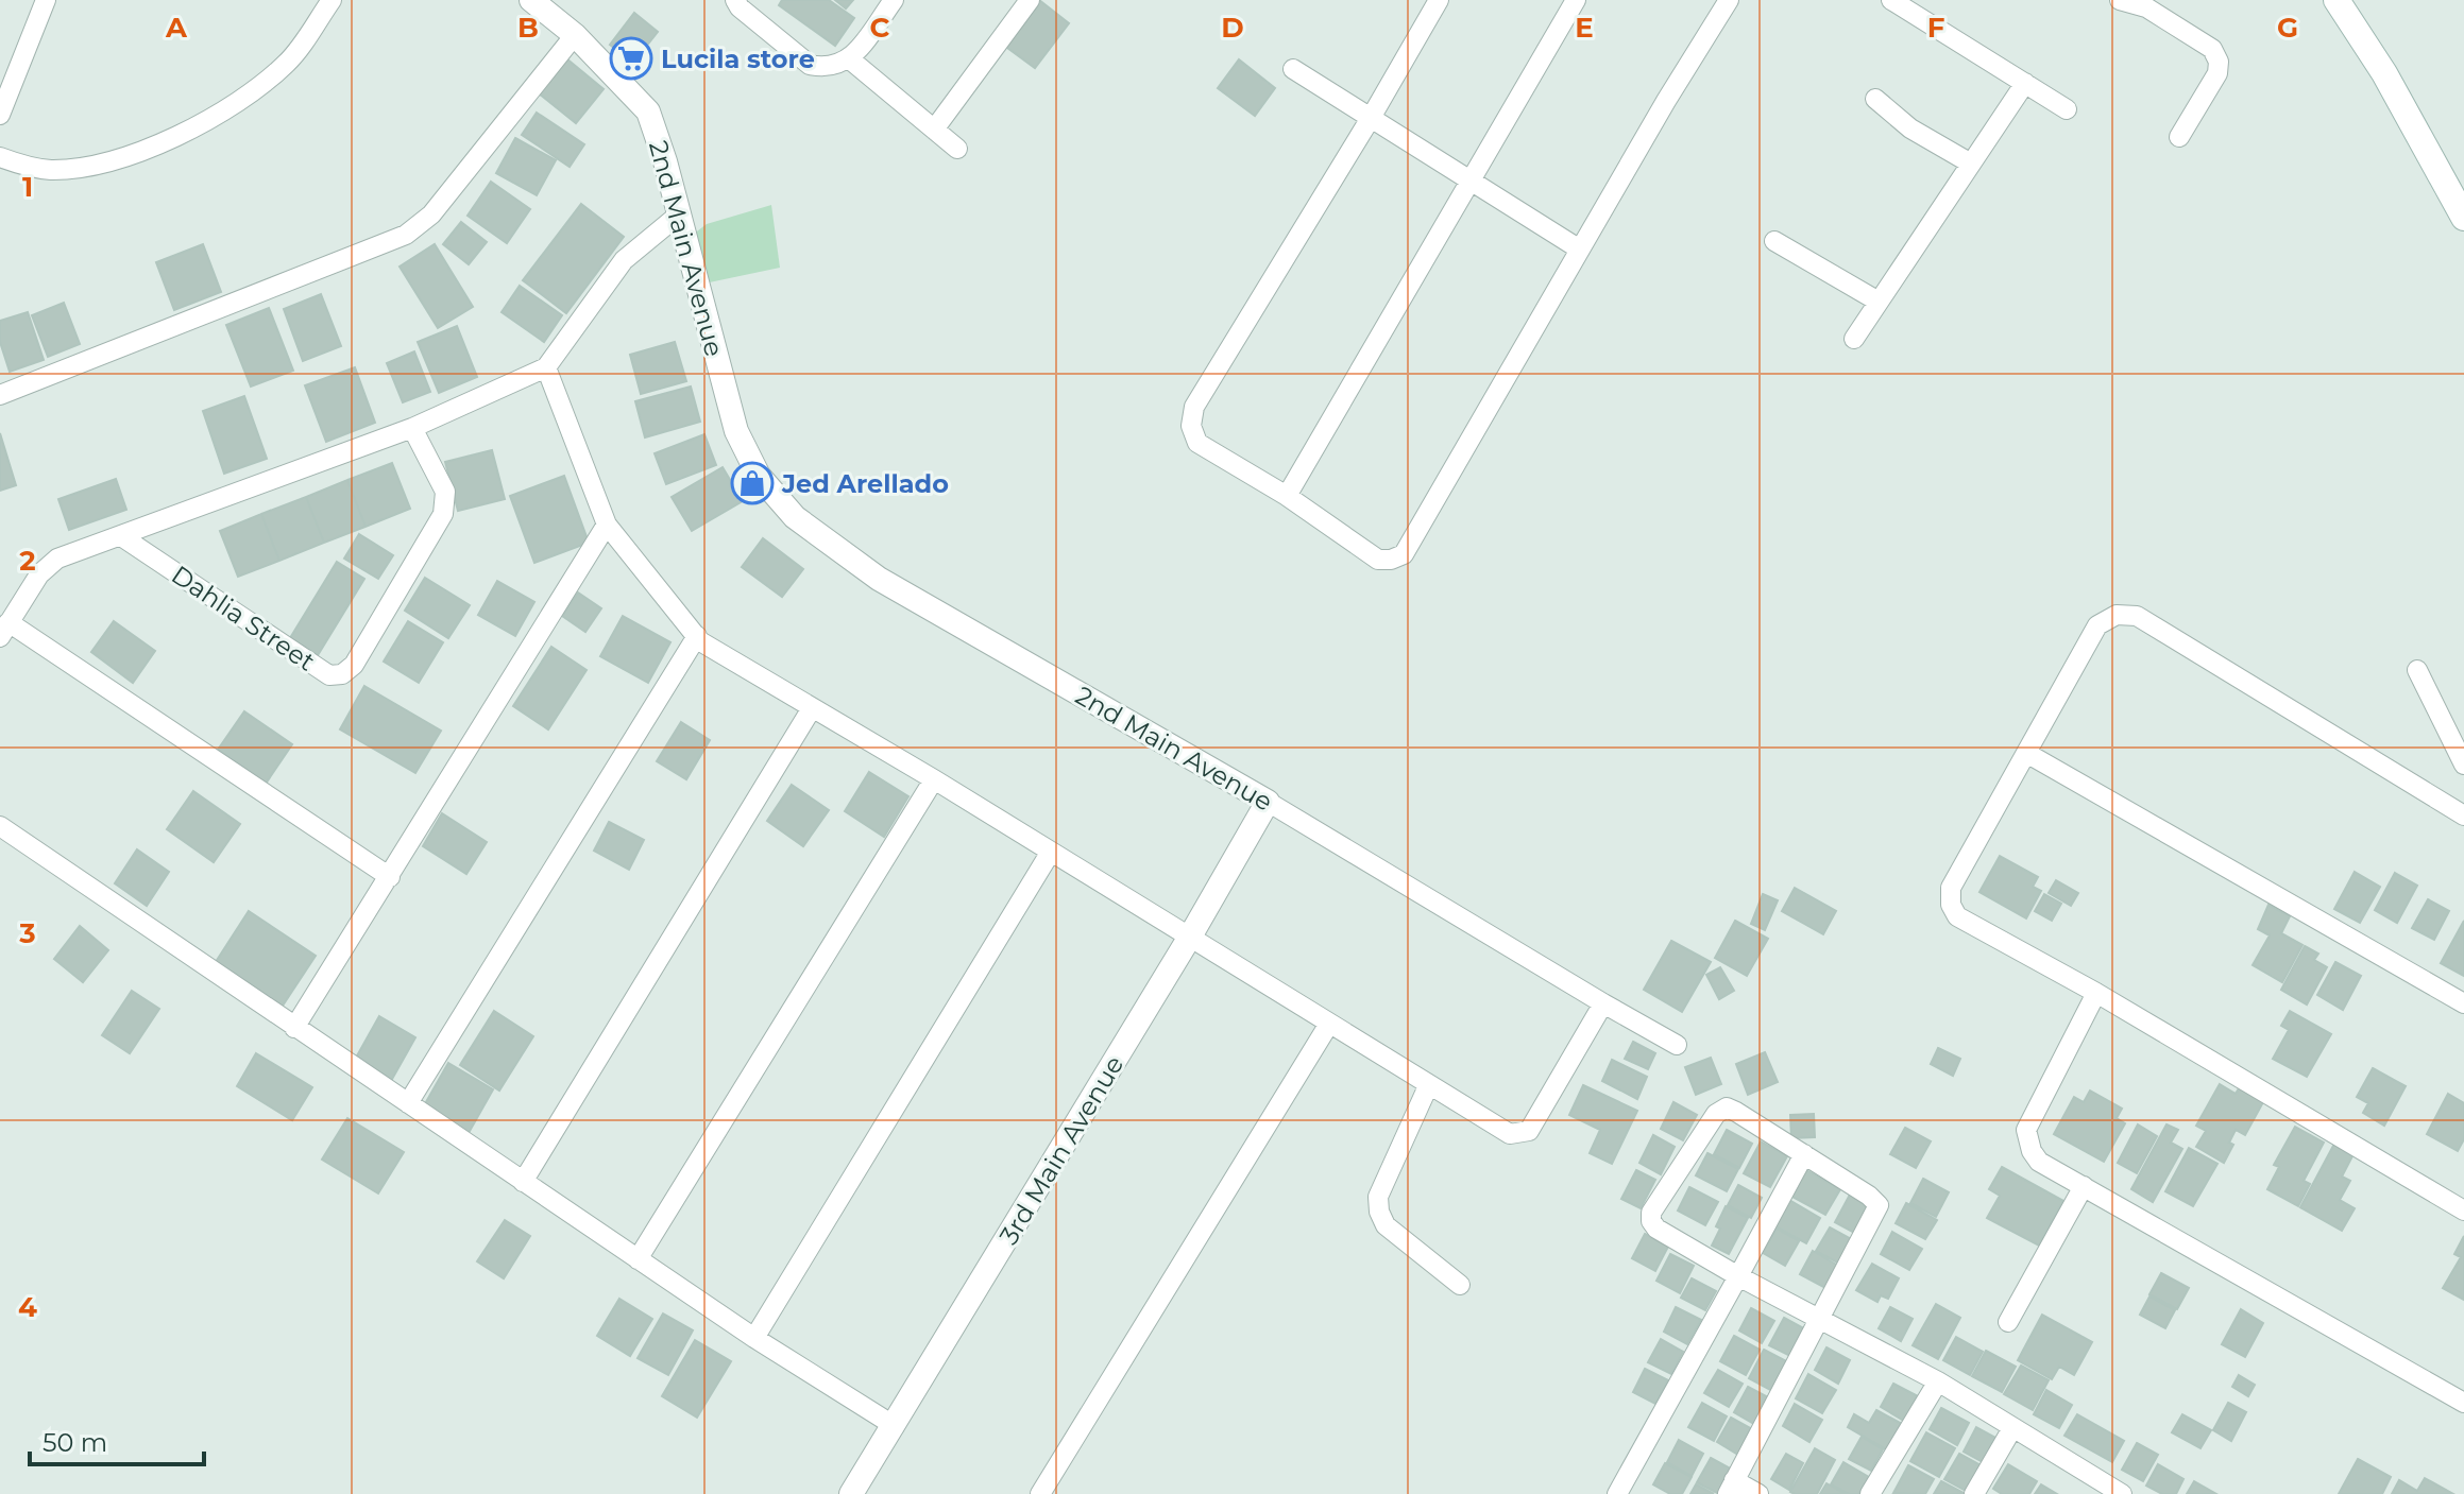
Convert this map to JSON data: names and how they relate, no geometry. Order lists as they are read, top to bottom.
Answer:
{
  "streets": {
    "street": ["2nd Main Avenue", "Dahlia Street", "3rd Main Avenue"]
  },
  "crossings": [
    ["2nd Main Avenue", "3rd Main Avenue"]
  ],
  "places": {
    "supermarket": ["Lucila store"],
    "shop": ["Jed Arellado"]
  },
  "scale_bar": "50 m",
  "grid": {
    "columns": [
      "A",
      "B",
      "C",
      "D",
      "E",
      "F",
      "G"
    ],
    "rows": [
      "1",
      "2",
      "3",
      "4"
    ]
  }
}
